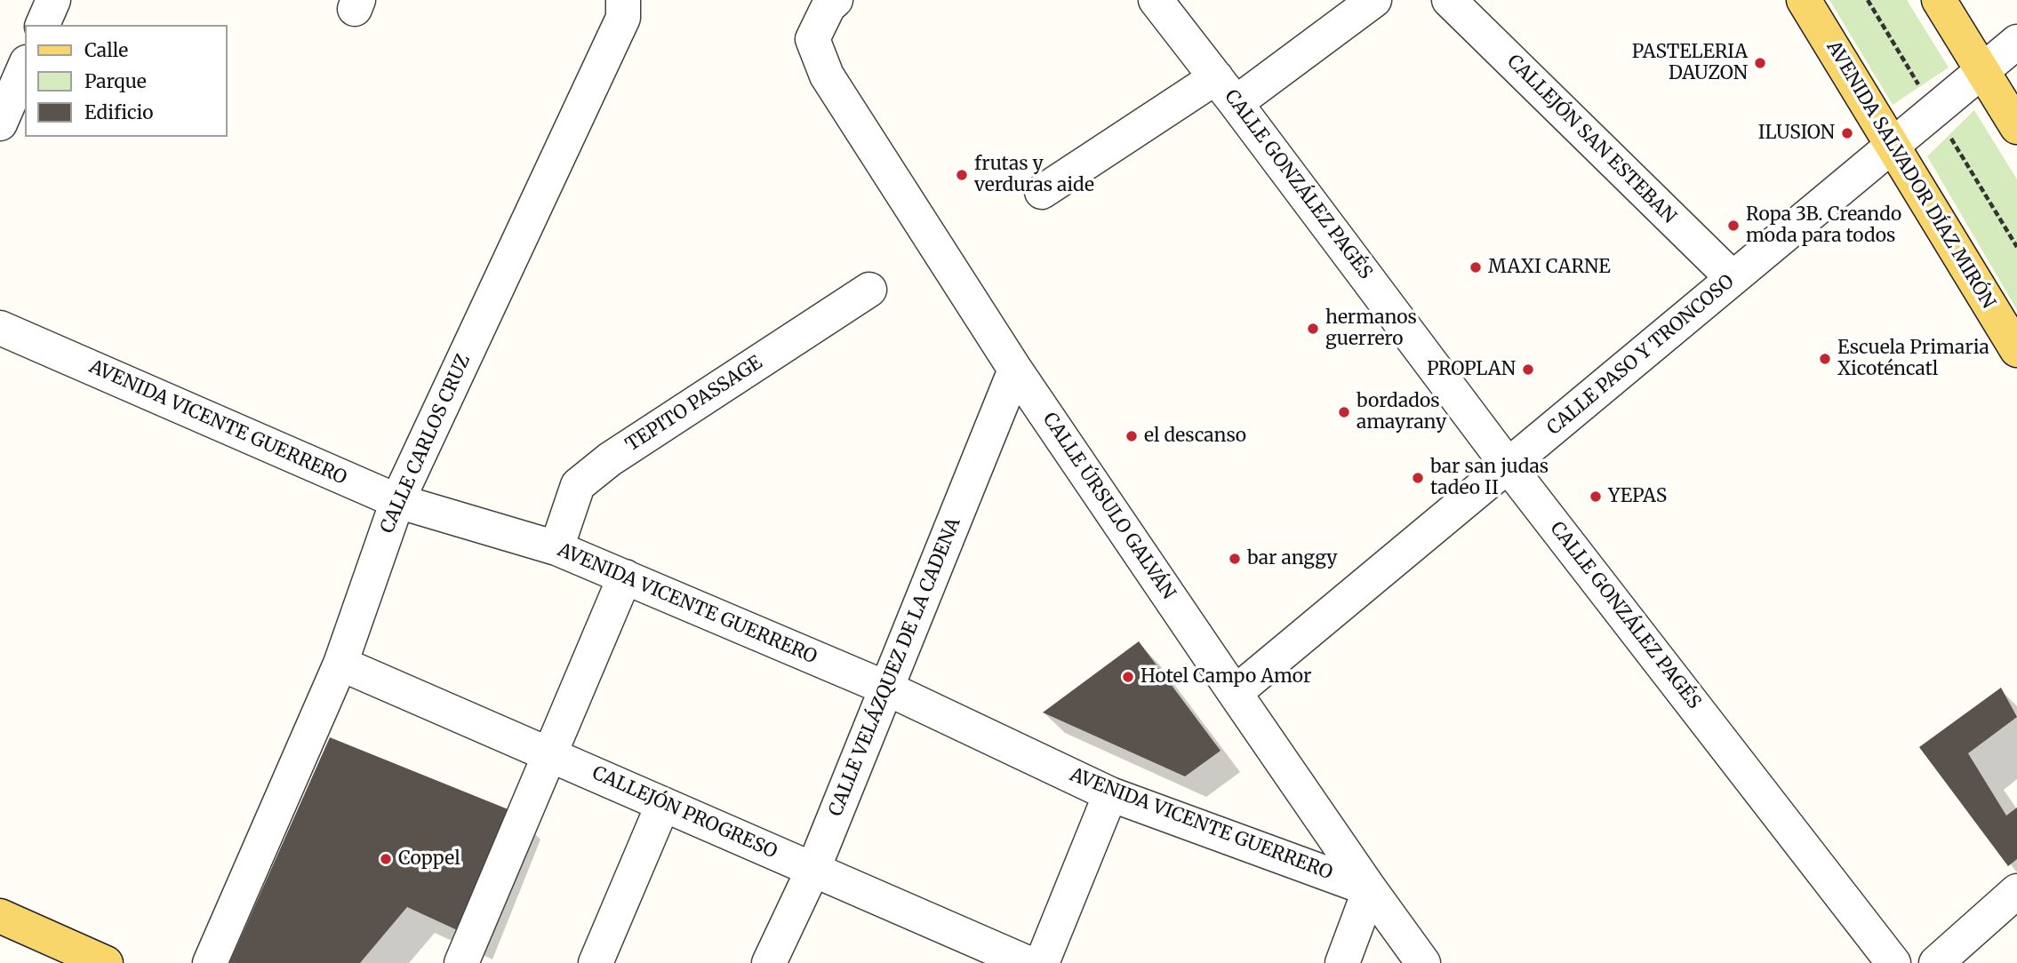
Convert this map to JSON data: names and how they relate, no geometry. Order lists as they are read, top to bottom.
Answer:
{
  "streets": {
    "main road": ["AVENIDA SALVADOR DÍAZ MIRÓN"],
    "street": [
      "CALLEJÓN SAN ESTEBAN",
      "CALLE GONZÁLEZ PAGÉS",
      "CALLE PASO Y TRONCOSO",
      "TEPITO PASSAGE",
      "AVENIDA VICENTE GUERRERO",
      "CALLE CARLOS CRUZ",
      "CALLE ÚRSULO GALVÁN",
      "CALLE VELÁZQUEZ DE LA CADENA",
      "CALLEJÓN PROGRESO"
    ]
  },
  "crossings": [
    ["CALLEJÓN SAN ESTEBAN", "CALLE PASO Y TRONCOSO"],
    ["AVENIDA SALVADOR DÍAZ MIRÓN", "CALLE PASO Y TRONCOSO"],
    ["CALLE GONZÁLEZ PAGÉS", "CALLE PASO Y TRONCOSO"],
    ["CALLE PASO Y TRONCOSO", "CALLE ÚRSULO GALVÁN"],
    ["TEPITO PASSAGE", "AVENIDA VICENTE GUERRERO"],
    ["AVENIDA VICENTE GUERRERO", "CALLE CARLOS CRUZ"],
    ["AVENIDA VICENTE GUERRERO", "CALLE ÚRSULO GALVÁN"],
    ["AVENIDA VICENTE GUERRERO", "CALLE VELÁZQUEZ DE LA CADENA"],
    ["CALLE CARLOS CRUZ", "CALLEJÓN PROGRESO"],
    ["CALLE ÚRSULO GALVÁN", "CALLE VELÁZQUEZ DE LA CADENA"],
    ["CALLE VELÁZQUEZ DE LA CADENA", "CALLEJÓN PROGRESO"]
  ],
  "places": [
    "PASTELERIA DAUZON",
    "ILUSION",
    "frutas y verduras aide",
    "Ropa 3B. Creando moda para todos",
    "MAXI CARNE",
    "hermanos guerrero",
    "Escuela Primaria Xicoténcatl",
    "PROPLAN",
    "bordados amayrany",
    "el descanso",
    "bar san judas tadeo II",
    "YEPAS",
    "bar anggy",
    "Hotel Campo Amor",
    "Coppel"
  ],
  "legend": ["Calle", "Parque", "Edificio"]
}
